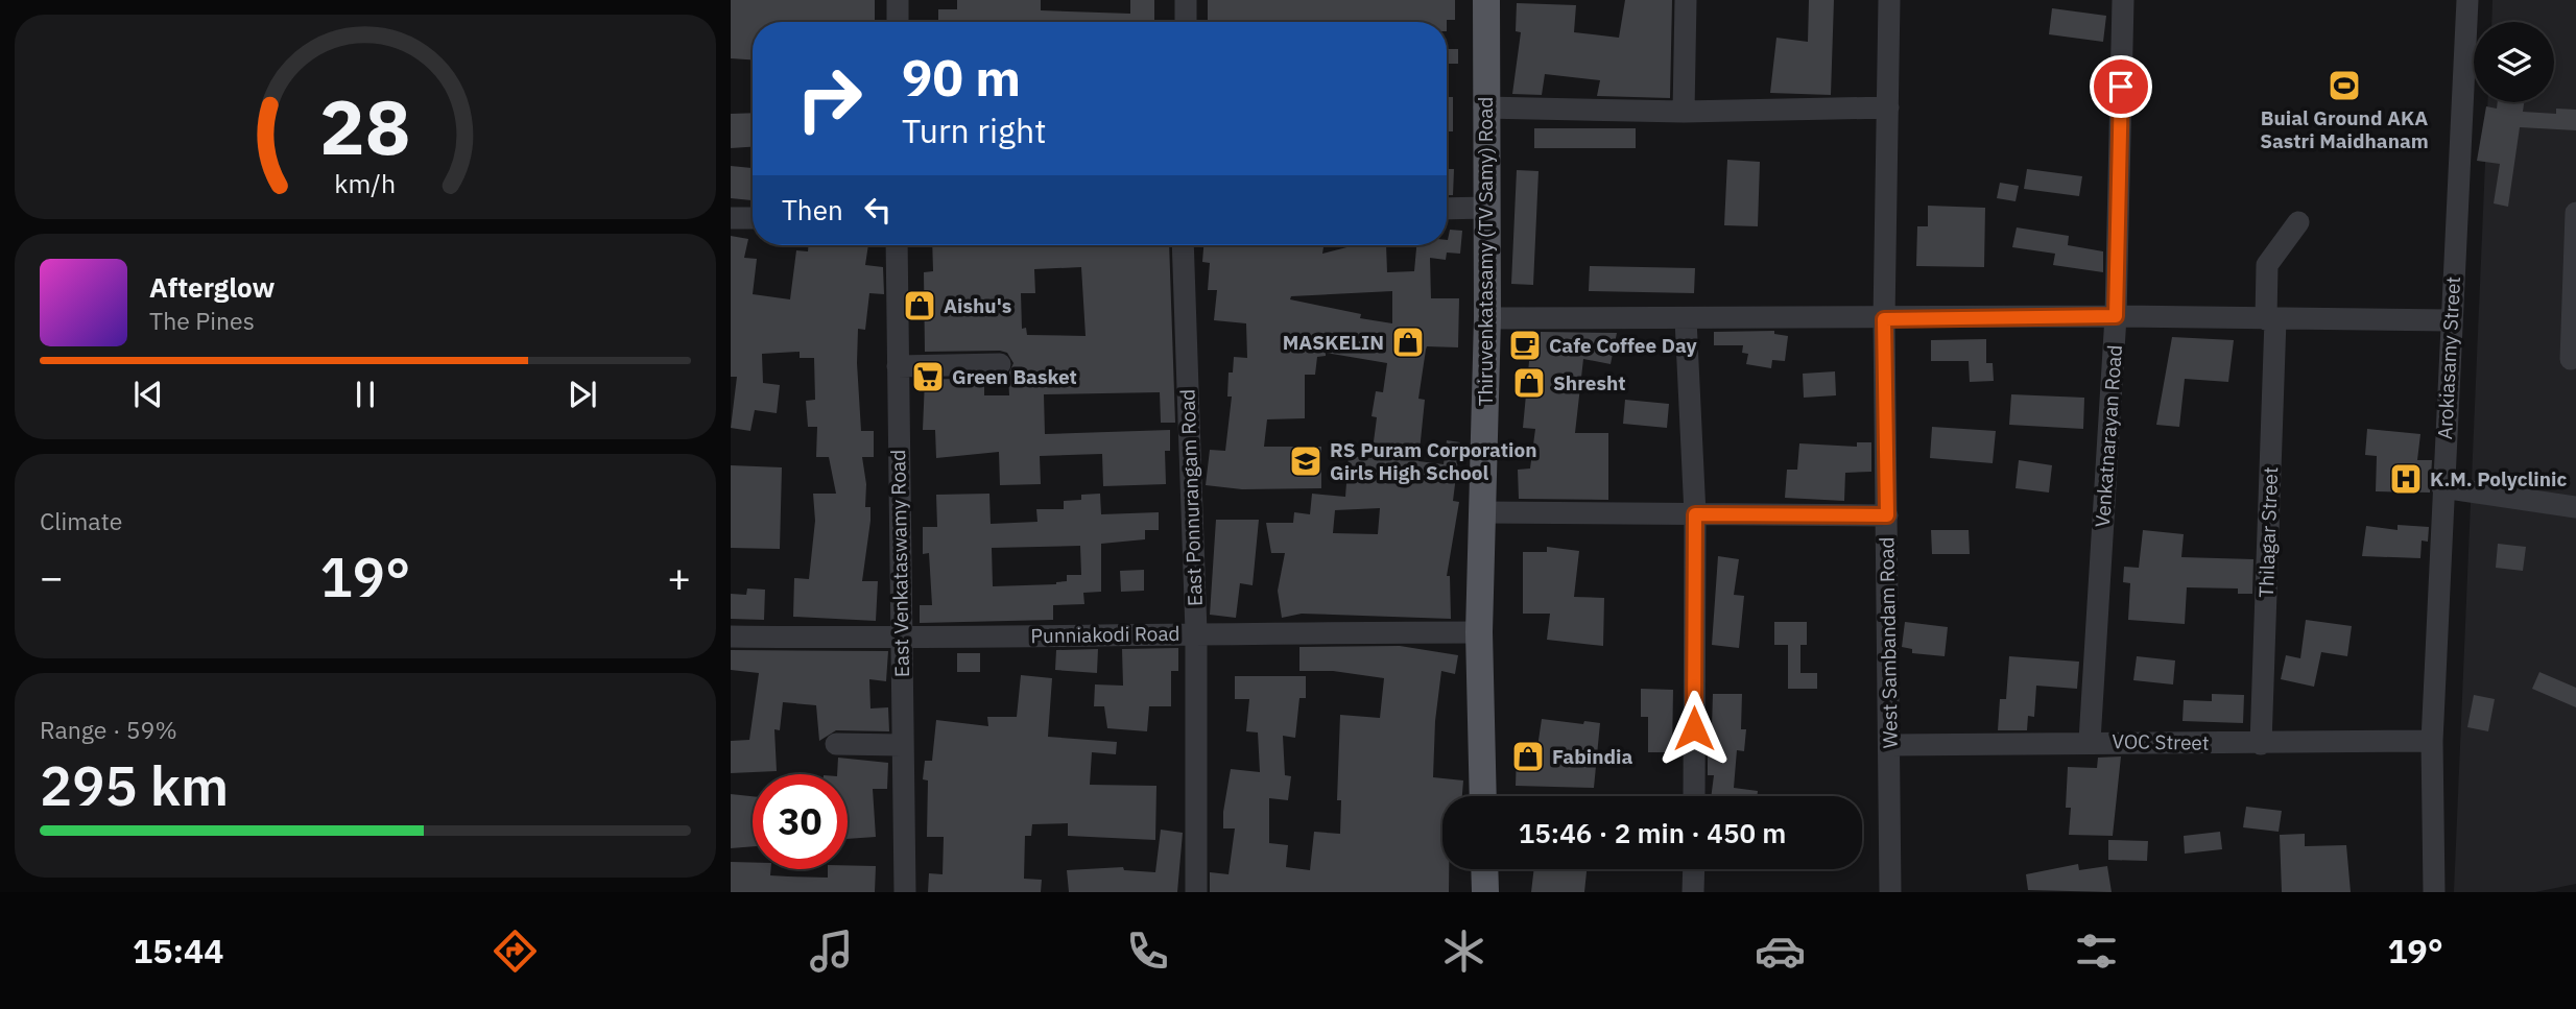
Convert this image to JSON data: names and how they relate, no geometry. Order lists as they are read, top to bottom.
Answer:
{
  "streets": {
    "main road": ["Thiruvenkatasamy (TV Samy) Road"],
    "street": [
      "Arokiasamy Street",
      "Venkatnarayan Road",
      "East Ponnurangam Road",
      "Thilagar Street",
      "East Venkataswamy Road",
      "Punniakodi Road",
      "West Sambandam Road",
      "VOC Street"
    ]
  },
  "crossings": [
    ["Thiruvenkatasamy (TV Samy) Road", "Punniakodi Road"],
    ["Arokiasamy Street", "VOC Street"],
    ["Venkatnarayan Road", "VOC Street"],
    ["East Ponnurangam Road", "Punniakodi Road"],
    ["Thilagar Street", "VOC Street"],
    ["East Venkataswamy Road", "Punniakodi Road"],
    ["West Sambandam Road", "VOC Street"]
  ],
  "places": {
    "sports": ["Buial Ground AKA Sastri Maidhanam"],
    "shop": [
      "Aishu's",
      "MASKELIN",
      "Shresht",
      "Fabindia"
    ],
    "cafe": ["Cafe Coffee Day"],
    "supermarket": ["Green Basket"],
    "school or university": ["RS Puram Corporation Girls High School"],
    "hospital": ["K.M. Polyclinic"]
  },
  "page": {
    "turn": ["90 m", "Turn right"],
    "then": "Then",
    "song": ["Afterglow", "The Pines"],
    "tile": [
      "Climate",
      ["Range · 59%", "295 km"]
    ],
    "heat": ["−", "19°", "+"],
    "limit": "30",
    "trip": "15:46 · 2 min · 450 m",
    "tabs": ["15:44", "19°"],
    "gauge": ["28", "km/h"]
  }
}
